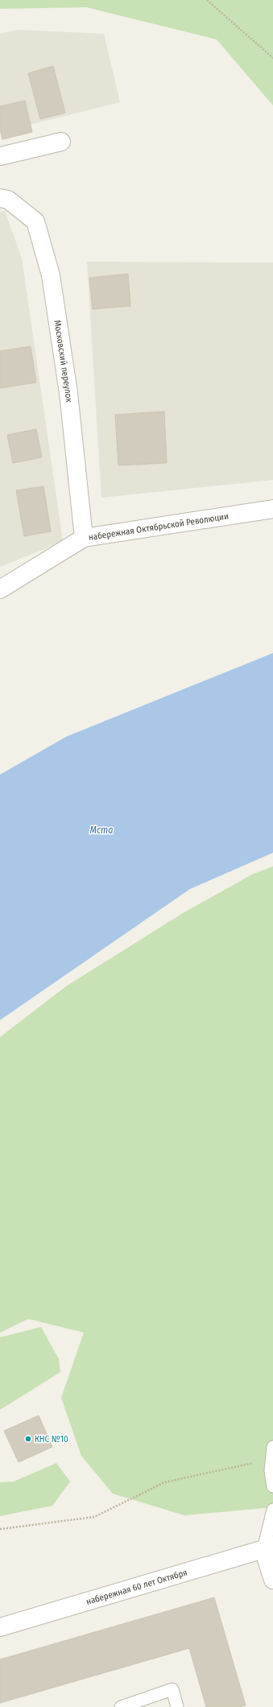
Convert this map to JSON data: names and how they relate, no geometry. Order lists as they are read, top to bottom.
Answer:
{
  "streets": {
    "street": ["Московский переулок", "набережная Октябрьской Революции", "набережная 60 лет Октября"]
  },
  "crossings": [
    ["Московский переулок", "набережная Октябрьской Революции"]
  ],
  "water": ["Мста"],
  "places": ["КНС №10"]
}
